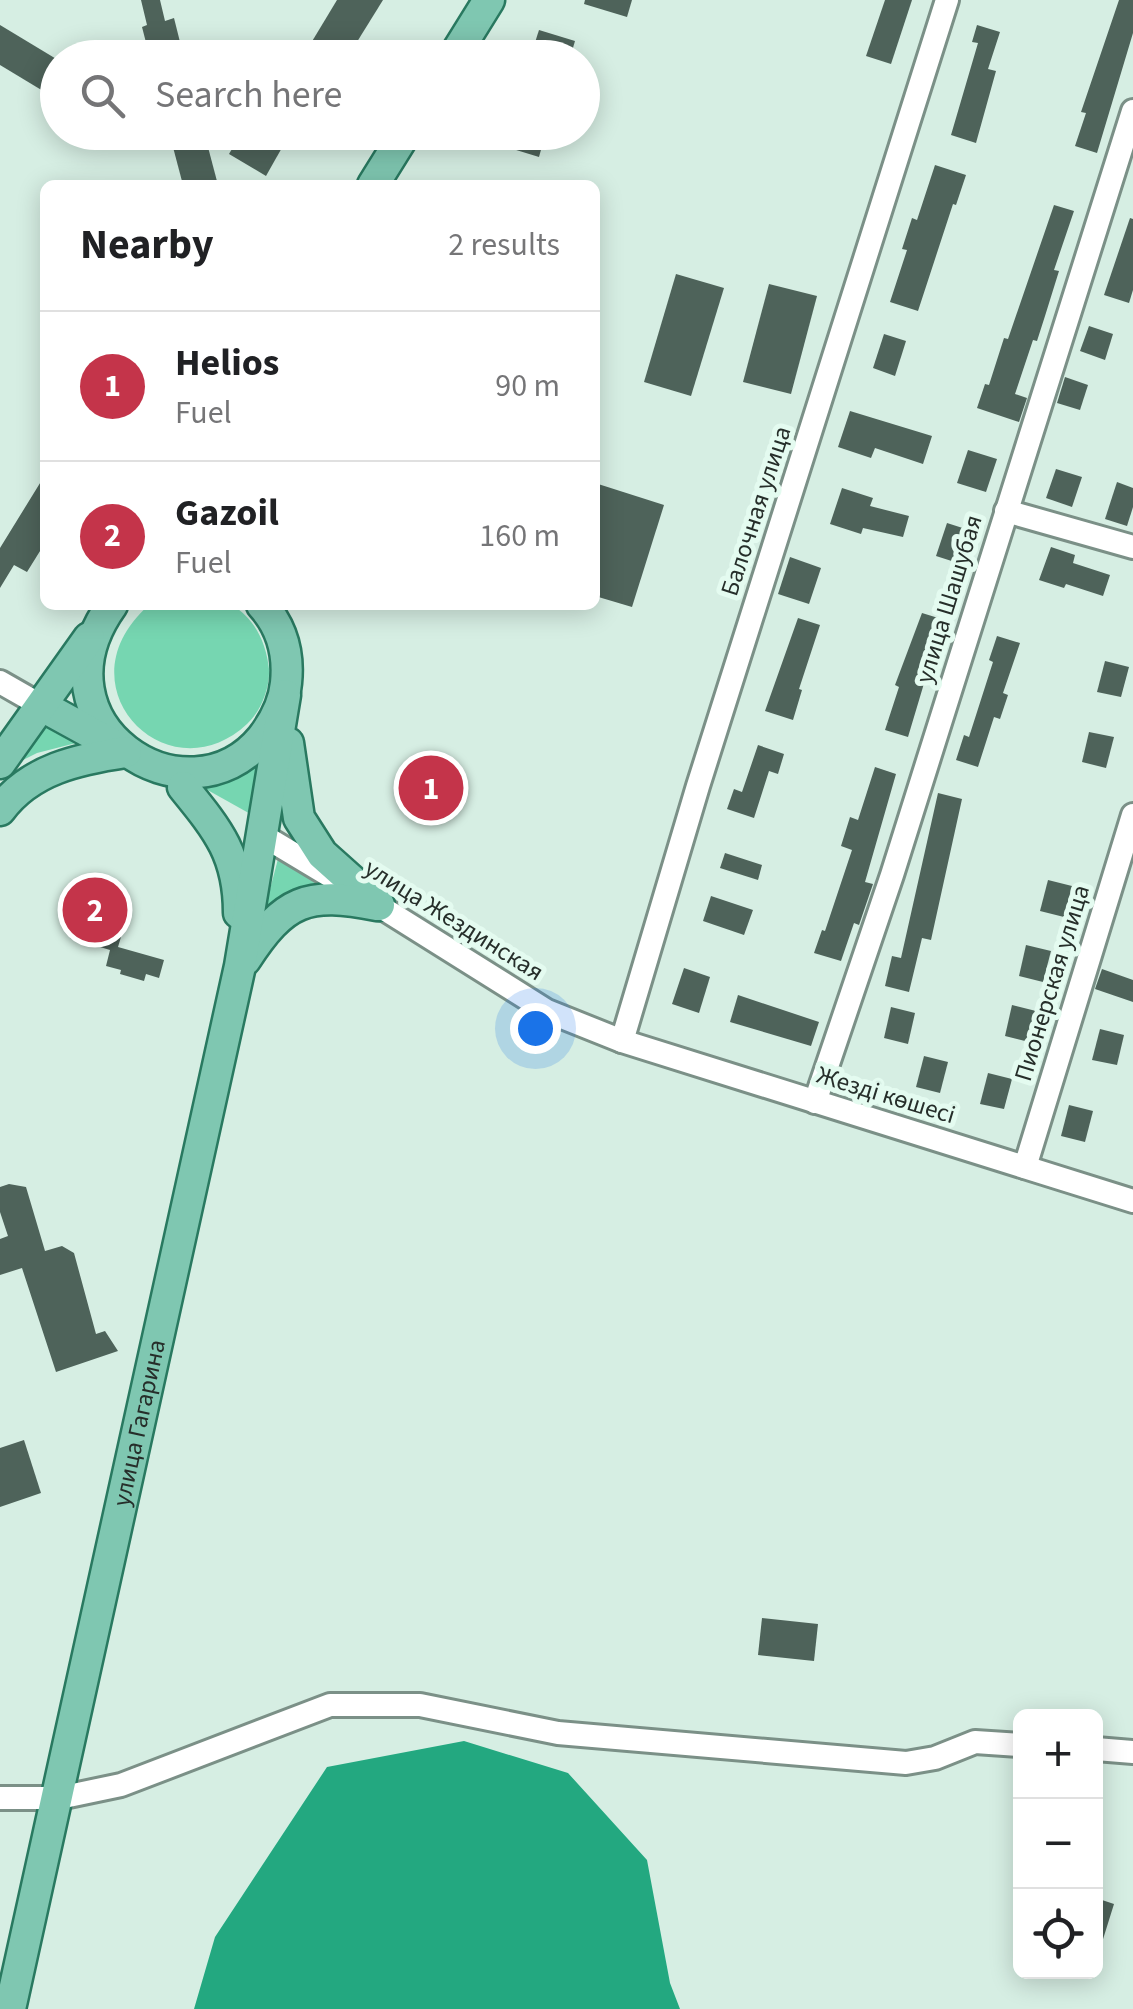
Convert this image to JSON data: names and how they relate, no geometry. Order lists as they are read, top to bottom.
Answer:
{
  "streets": {
    "main road": ["улица Гагарина"],
    "street": [
      "Балочная улица",
      "улица Шашубая",
      "улица Жездинская",
      "Пионерская улица",
      "Жезді көшесі"
    ]
  },
  "crossings": [
    ["Балочная улица", "улица Жездинская"],
    ["Балочная улица", "Жезді көшесі"],
    ["улица Шашубая", "Жезді көшесі"],
    ["улица Жездинская", "Жезді көшесі"],
    ["улица Жездинская", "улица Гагарина"],
    ["Пионерская улица", "Жезді көшесі"]
  ],
  "page": {
    "search": "Search here",
    "heading": ["Nearby", "2 results"],
    "list": [
      {
        "mark": "1",
        "name": "Helios",
        "note": "Fuel",
        "value": "90 m"
      },
      {
        "mark": "2",
        "name": "Gazoil",
        "note": "Fuel",
        "value": "160 m"
      }
    ],
    "pins": ["1", "2"],
    "map_buttons": ["+", "−"]
  }
}
